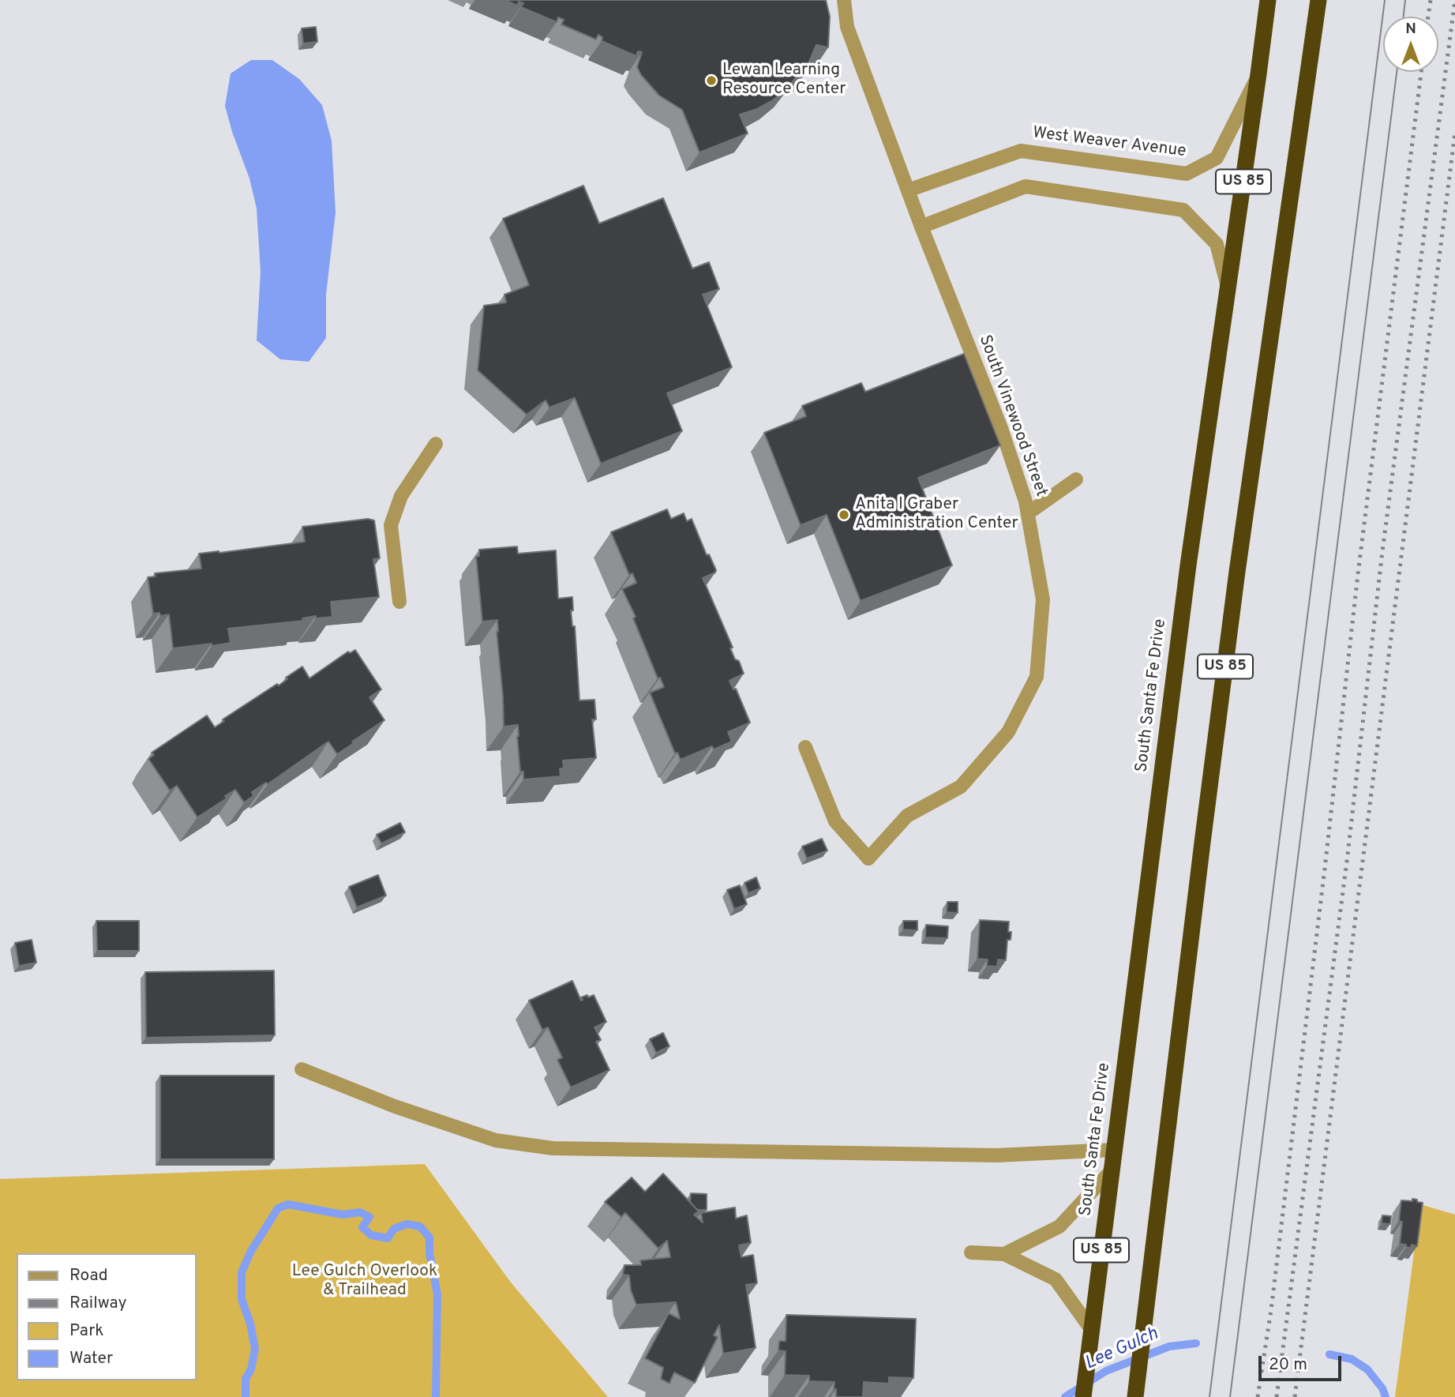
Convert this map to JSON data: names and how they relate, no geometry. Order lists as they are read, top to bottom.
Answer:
{
  "streets": {
    "highway": ["US 85", "South Santa Fe Drive"],
    "street": ["West Weaver Avenue", "South Vinewood Street"]
  },
  "crossings": [
    ["West Weaver Avenue", "South Vinewood Street"],
    ["West Weaver Avenue", "South Santa Fe Drive"]
  ],
  "water": ["Lee Gulch"],
  "parks": ["Lee Gulch Overlook & Trailhead"],
  "places": ["Lewan Learning Resource Center", "Anita I Graber Administration Center"],
  "legend": [
    "Road",
    "Railway",
    "Park",
    "Water"
  ],
  "scale_bar": "20 m",
  "north": "top"
}
